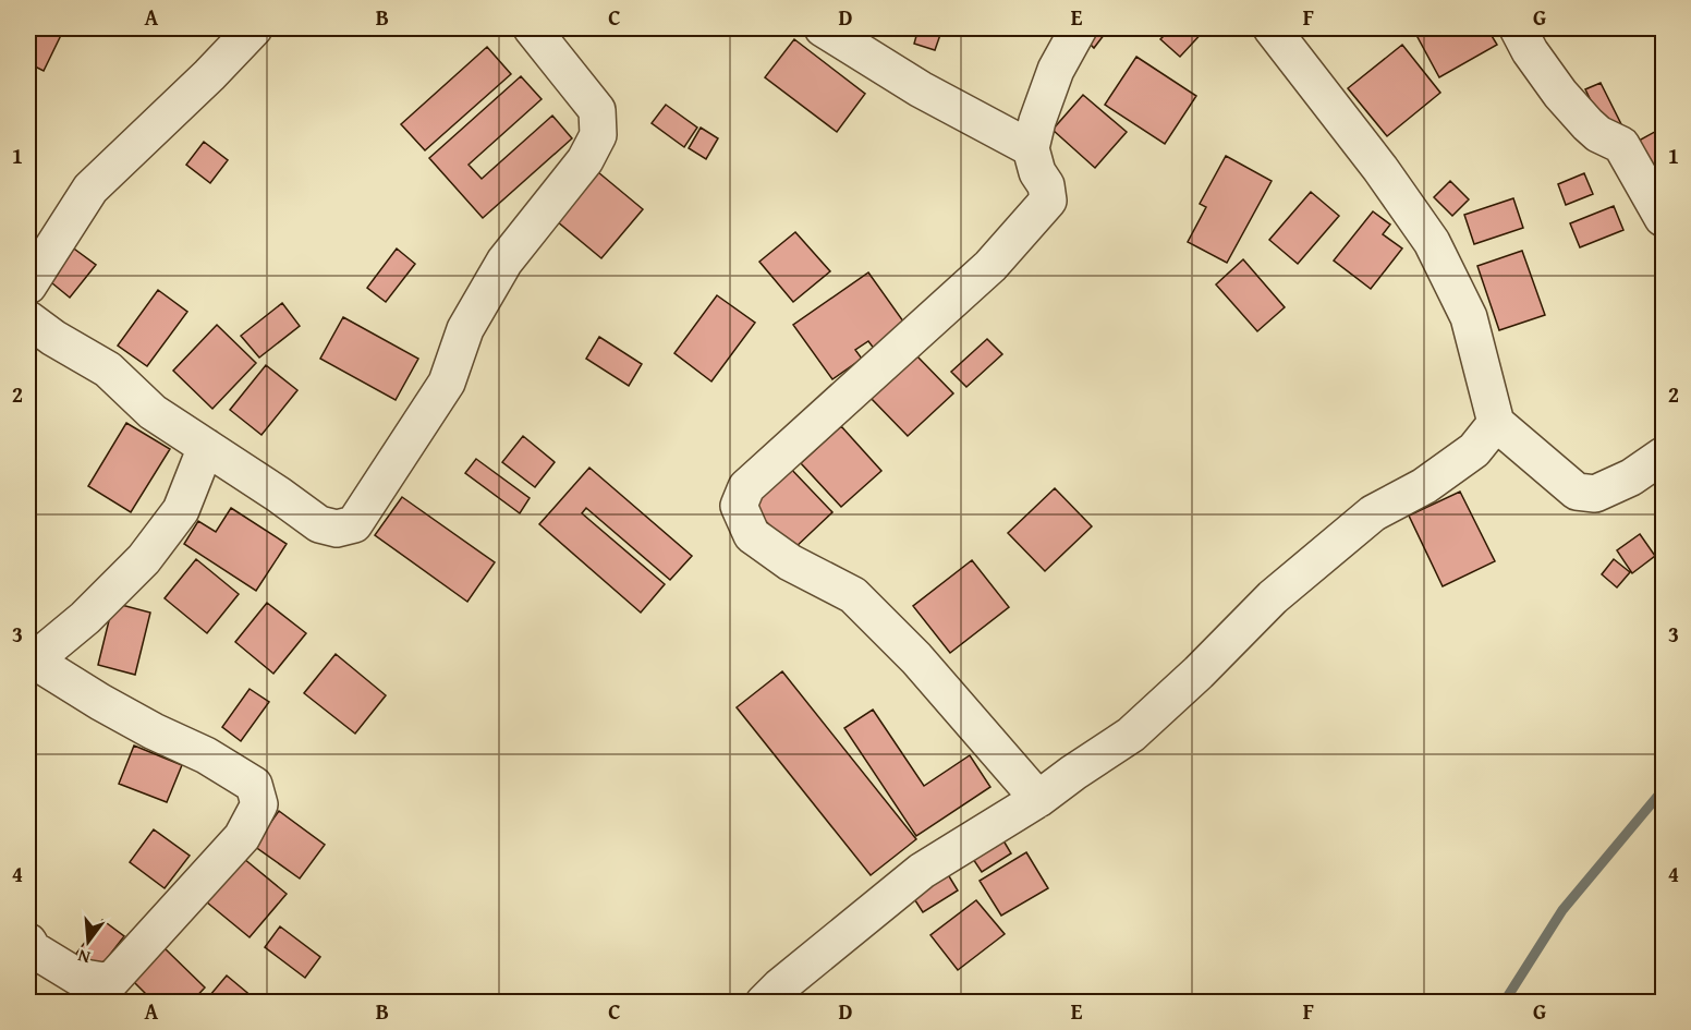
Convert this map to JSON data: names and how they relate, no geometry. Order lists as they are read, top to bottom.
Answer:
{
  "north": "bottom",
  "grid": {
    "columns": [
      "A",
      "B",
      "C",
      "D",
      "E",
      "F",
      "G"
    ],
    "rows": [
      "1",
      "2",
      "3",
      "4"
    ]
  }
}
